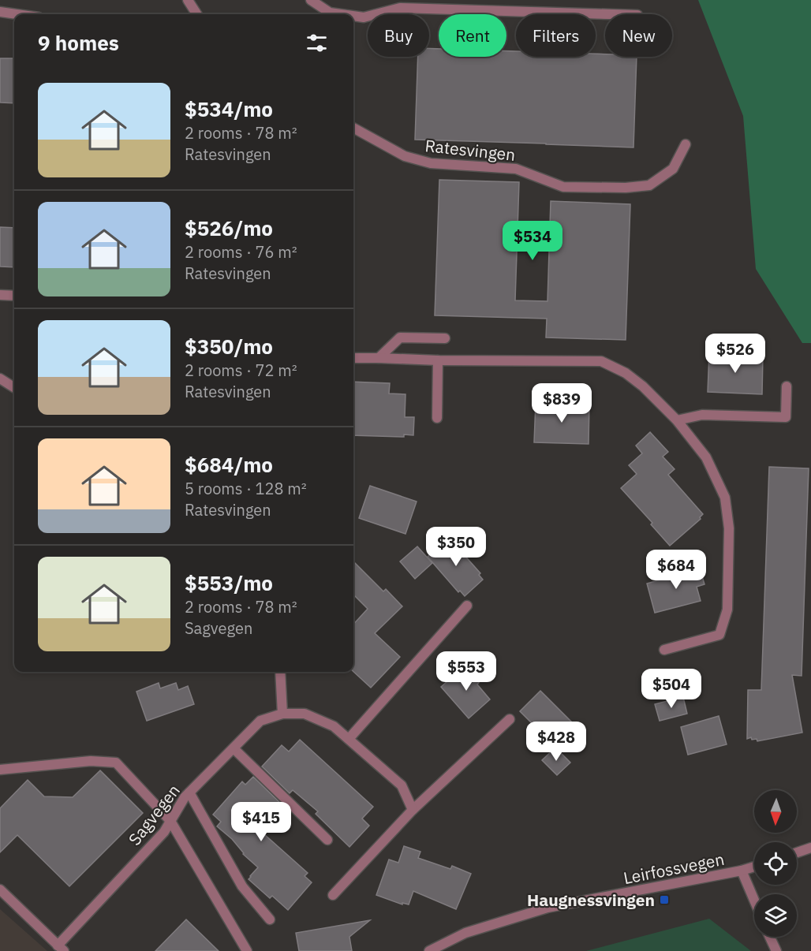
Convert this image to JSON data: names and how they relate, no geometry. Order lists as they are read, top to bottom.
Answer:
{
  "streets": {
    "street": ["Ratesvingen", "Sagvegen", "Leirfossvegen"]
  },
  "places": {
    "transit": ["Haugnessvingen"]
  },
  "north": "bottom",
  "page": {
    "chip": [
      "Buy",
      "Rent",
      "Filters",
      "New"
    ],
    "heading": "9 homes",
    "list": [
      {
        "name": "$534/mo",
        "note": "2 rooms · 78 m² · Ratesvingen"
      },
      {
        "name": "$526/mo",
        "note": "2 rooms · 76 m² · Ratesvingen"
      },
      {
        "name": "$350/mo",
        "note": "2 rooms · 72 m² · Ratesvingen"
      },
      {
        "name": "$684/mo",
        "note": "5 rooms · 128 m² · Ratesvingen"
      },
      {
        "name": "$553/mo",
        "note": "2 rooms · 78 m² · Sagvegen"
      }
    ],
    "price": [
      "$534",
      "$526",
      "$839",
      "$350",
      "$684",
      "$553",
      "$504",
      "$428",
      "$415"
    ]
  }
}
